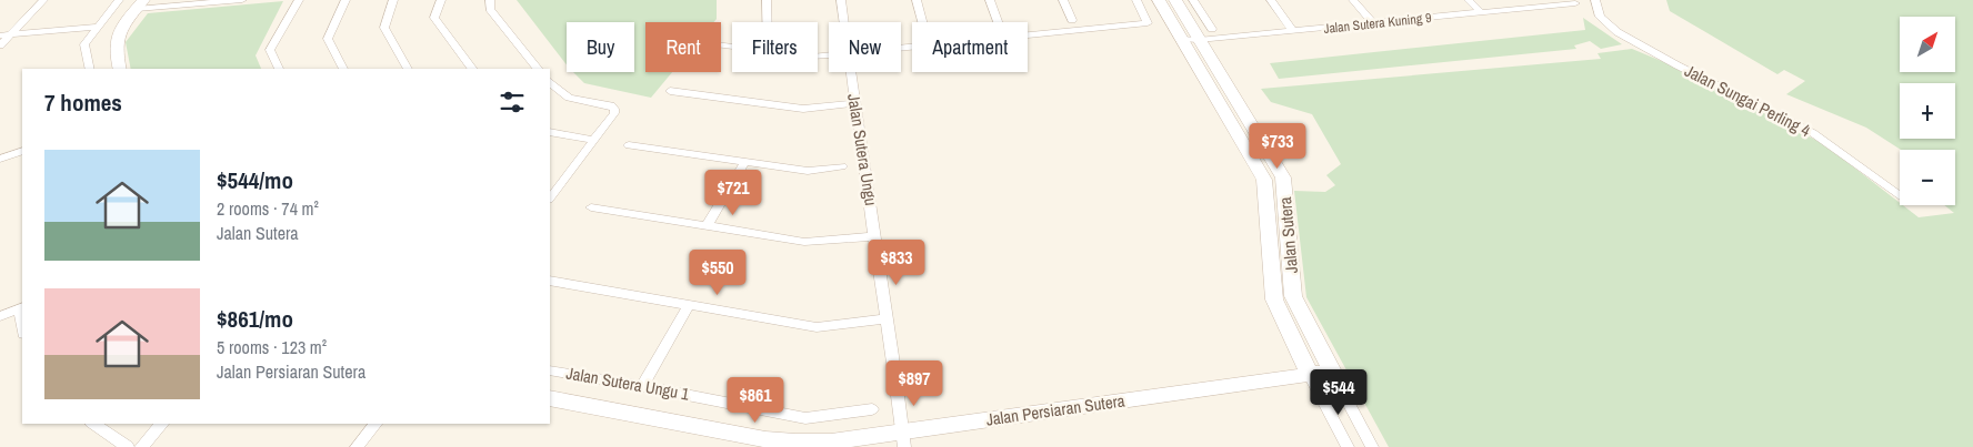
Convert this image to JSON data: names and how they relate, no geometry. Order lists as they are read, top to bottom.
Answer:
{
  "streets": {
    "street": [
      "Jalan Sutera Kuning 9",
      "Jalan Sungai Perling 4",
      "Jalan Sutera Ungu",
      "Jalan Sutera",
      "Jalan Sutera Ungu 1",
      "Jalan Persiaran Sutera"
    ]
  },
  "crossings": [
    ["Jalan Sutera Kuning 9", "Jalan Sutera"],
    ["Jalan Sutera Ungu", "Jalan Persiaran Sutera"],
    ["Jalan Sutera", "Jalan Persiaran Sutera"]
  ],
  "north": "top right",
  "page": {
    "map_buttons": ["+", "−"],
    "chip": [
      "Buy",
      "Rent",
      "Filters",
      "New",
      "Apartment"
    ],
    "heading": "7 homes",
    "price": [
      "$733",
      "$721",
      "$833",
      "$550",
      "$897",
      "$544",
      "$861"
    ],
    "list": [
      {
        "name": "$544/mo",
        "note": "2 rooms · 74 m² · Jalan Sutera"
      },
      {
        "name": "$861/mo",
        "note": "5 rooms · 123 m² · Jalan Persiaran Sutera"
      }
    ]
  }
}
